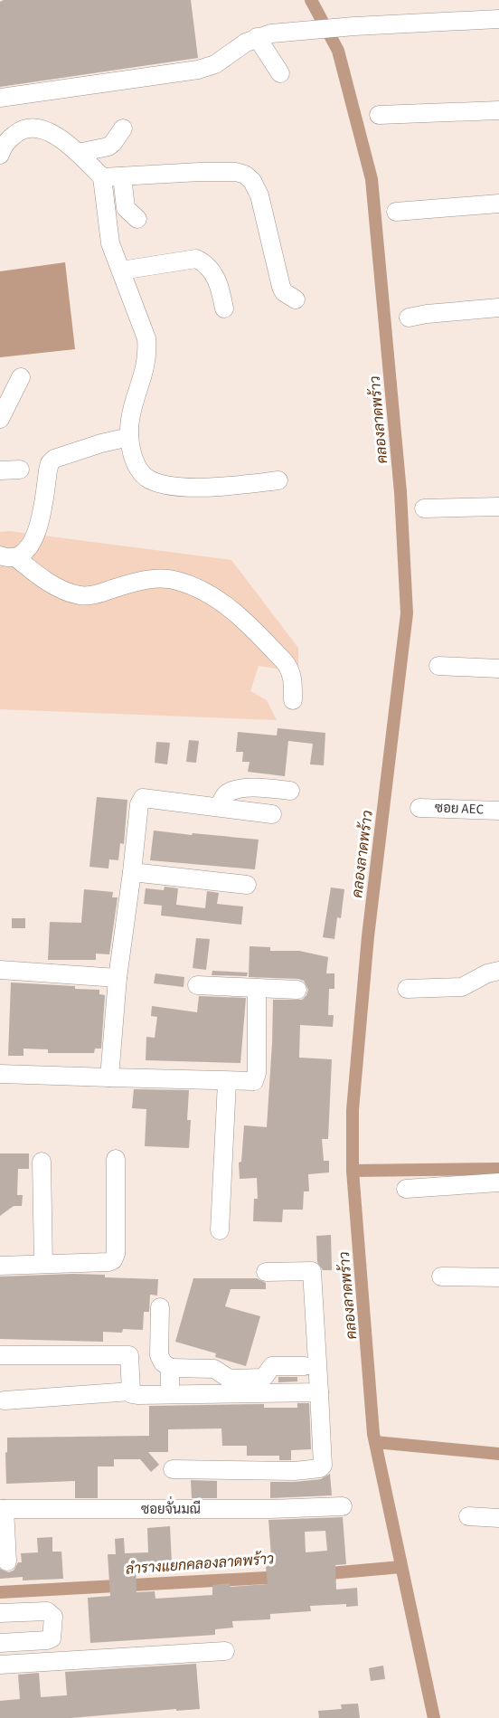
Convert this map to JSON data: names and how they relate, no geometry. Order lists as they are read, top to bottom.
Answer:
{
  "streets": {
    "street": ["ซอย AEC", "ซอยจั่นมณี"]
  },
  "water": ["คลองลาดพร้าว", "ลำรางแยกคลองลาดพร้าว"]
}
